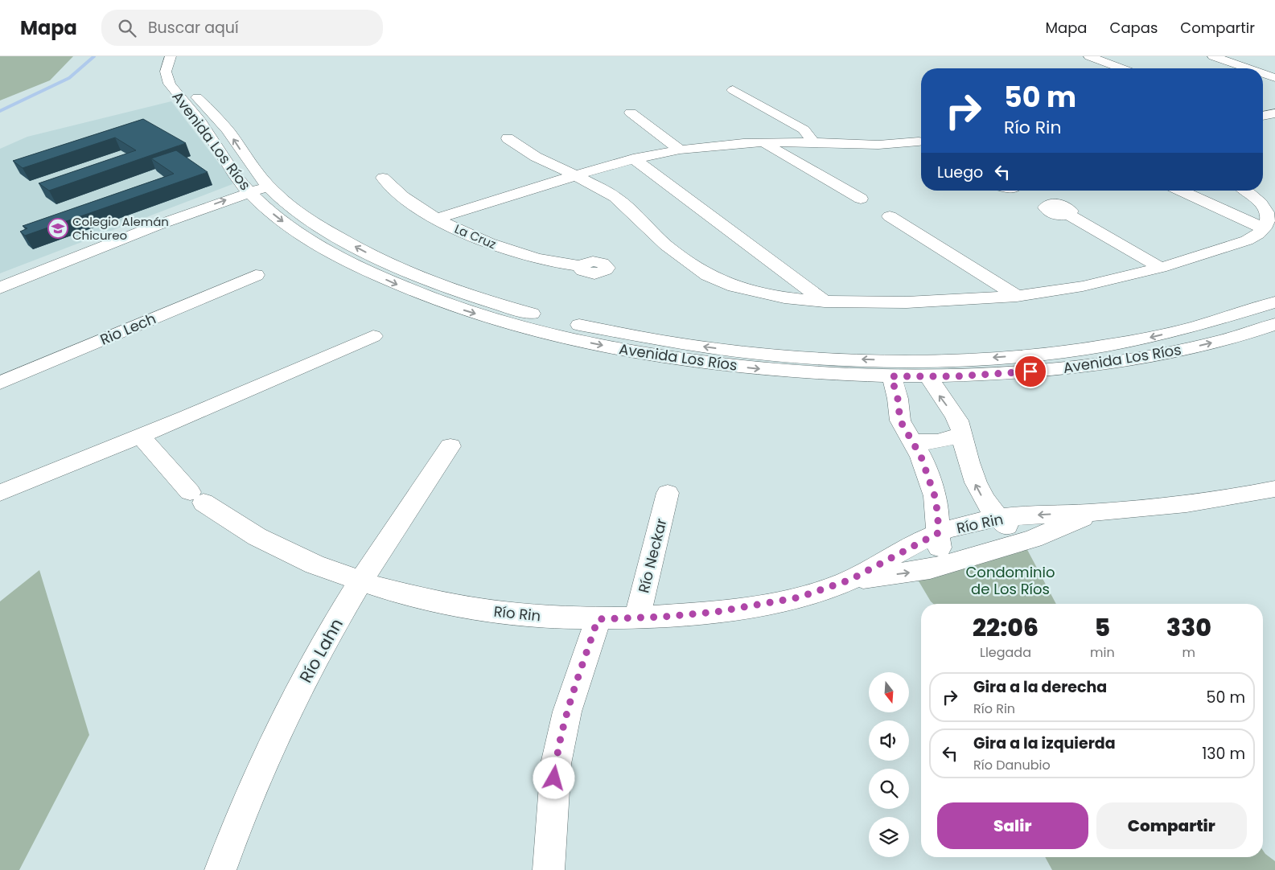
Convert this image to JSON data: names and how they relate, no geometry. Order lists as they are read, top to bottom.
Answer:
{
  "streets": {
    "street": [
      "Avenida Los Ríos",
      "La Cruz",
      "Rio Lech",
      "Río Rin",
      "Río Neckar",
      "Río Lahn"
    ]
  },
  "crossings": [
    ["Río Rin", "Río Neckar"],
    ["Río Rin", "Río Lahn"]
  ],
  "parks": ["Condominio de Los Ríos"],
  "places": {
    "school or university": ["Colegio Alemán Chicureo"]
  },
  "north": "bottom",
  "page": {
    "header": "Mapa",
    "search": "Buscar aquí",
    "nav": ["Mapa", "Capas", "Compartir"],
    "turn": ["50 m", "Río Rin"],
    "then": "Luego",
    "eta": [
      "22:06",
      "Llegada",
      "5",
      "min",
      "330",
      "m"
    ],
    "list": [
      {
        "name": "Gira a la derecha",
        "note": "Río Rin",
        "value": "50 m"
      },
      {
        "name": "Gira a la izquierda",
        "note": "Río Danubio",
        "value": "130 m"
      }
    ],
    "buttons": ["Salir", "Compartir"]
  }
}
